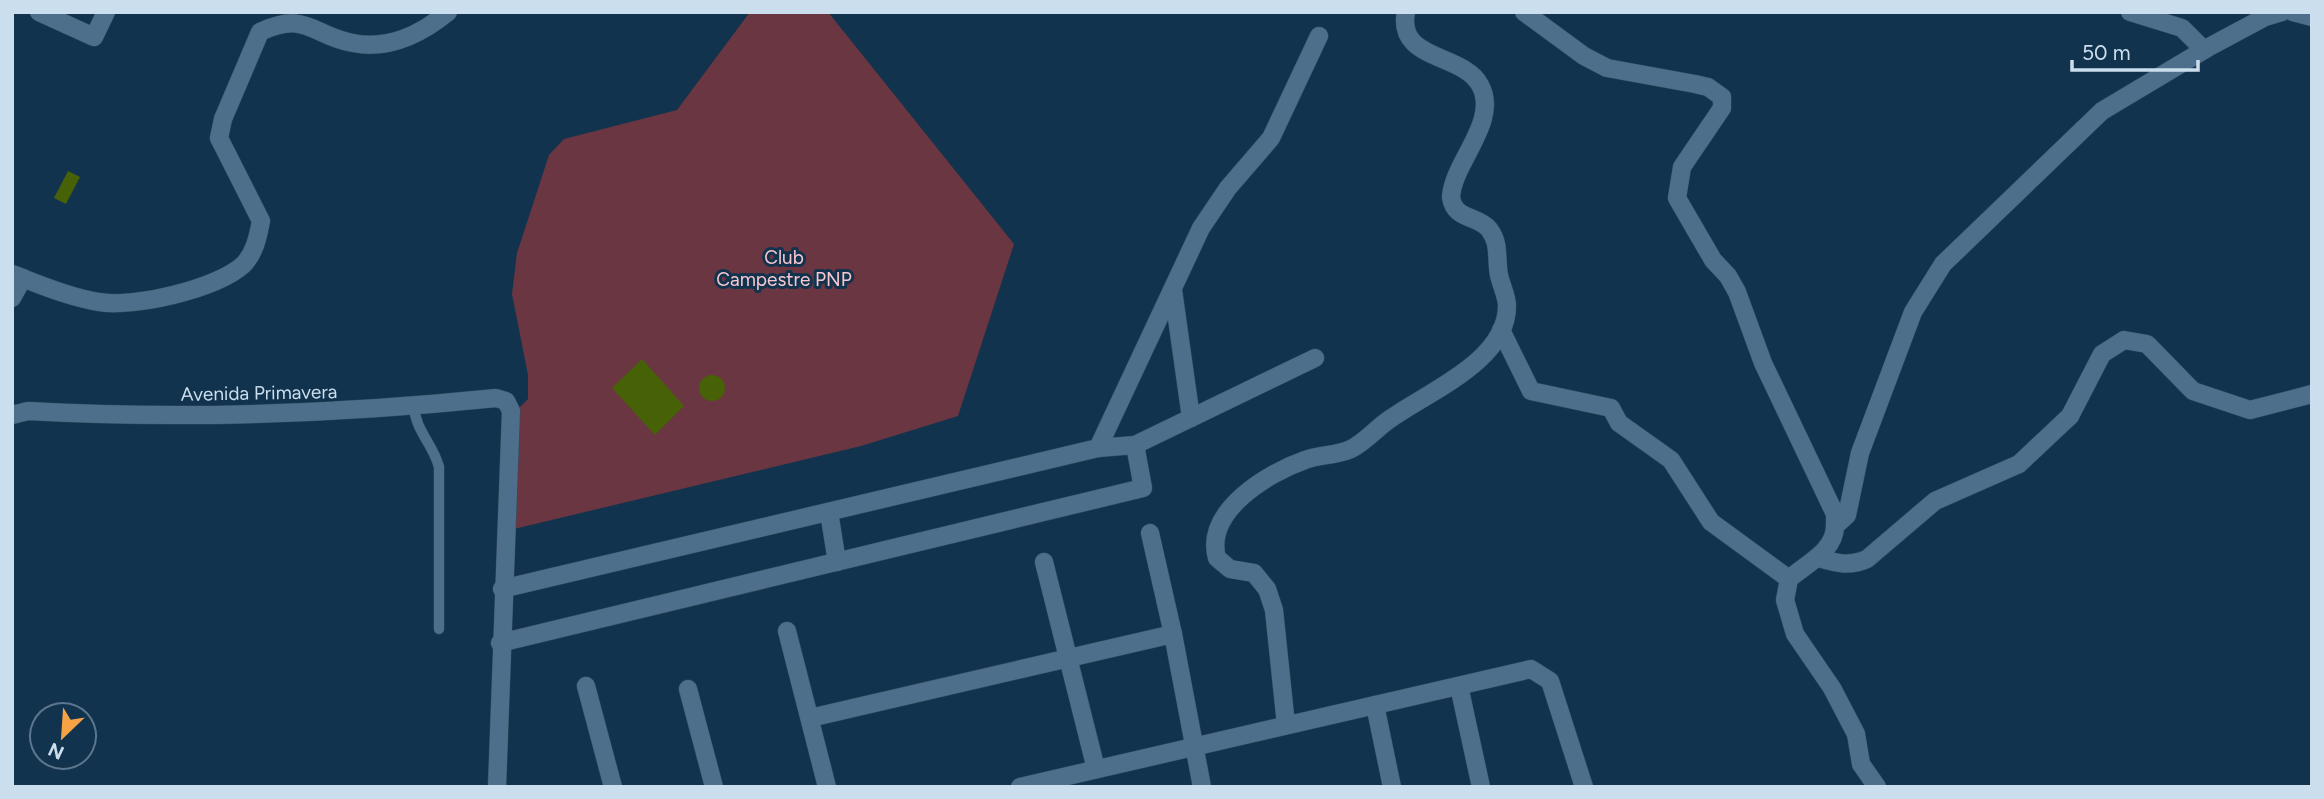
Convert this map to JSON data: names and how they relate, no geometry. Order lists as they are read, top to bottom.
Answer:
{
  "streets": {
    "street": ["Avenida Primavera"]
  },
  "parks": ["Club Campestre PNP"],
  "scale_bar": "50 m",
  "north": "bottom left"
}
